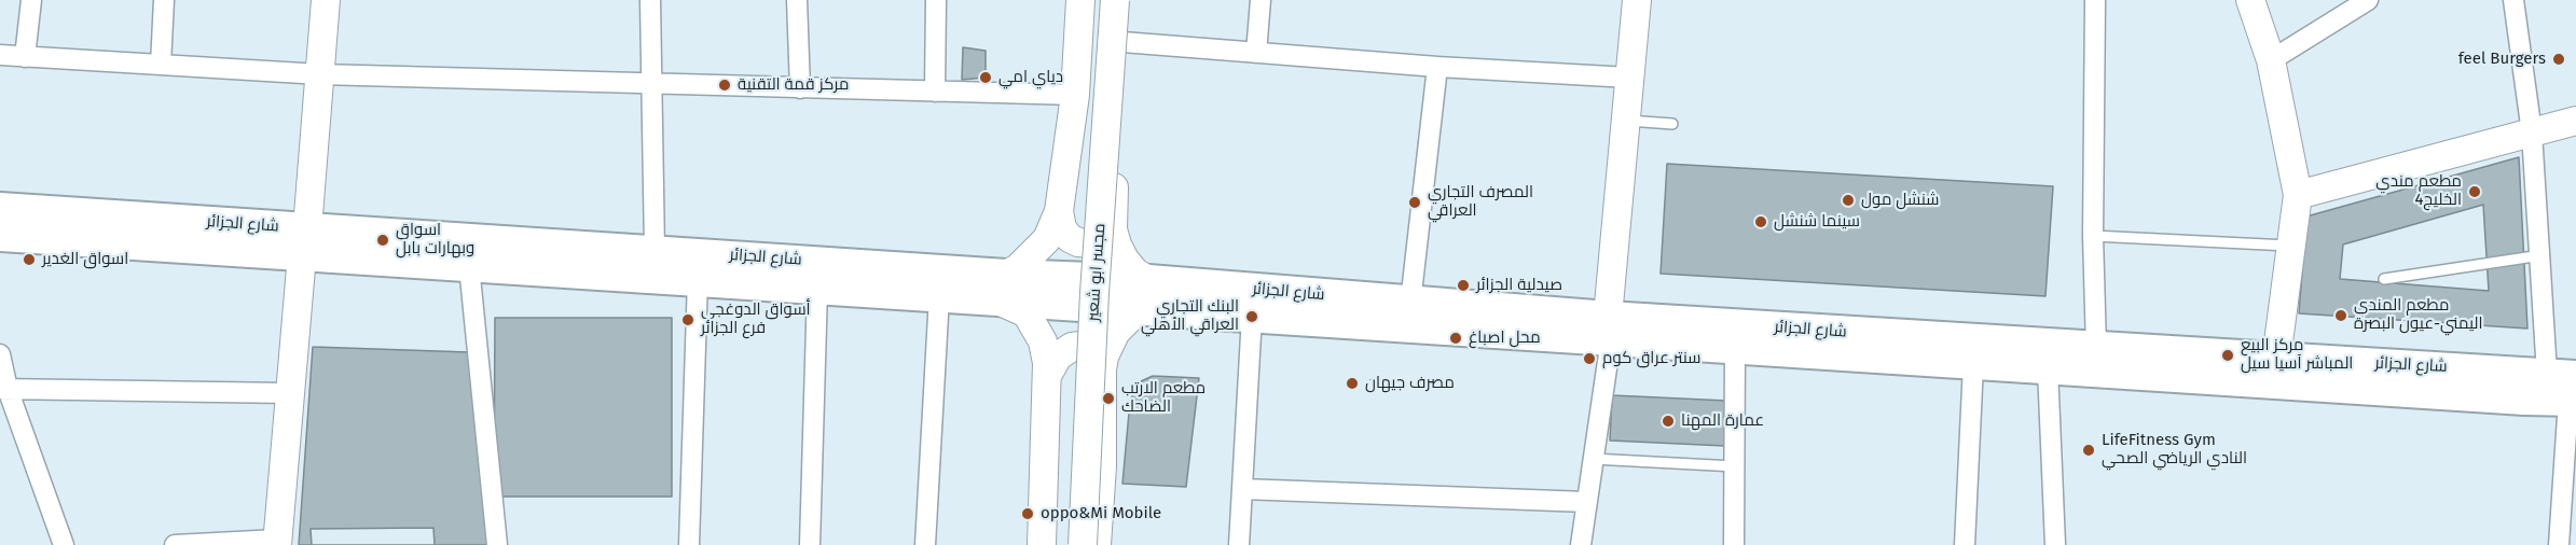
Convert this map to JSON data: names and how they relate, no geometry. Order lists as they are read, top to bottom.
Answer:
{
  "streets": {
    "main road": ["شارع الجزائر", "مجسر ابو شعير"]
  },
  "places": [
    "feel Burgers",
    "دياي امي",
    "مركز قمة التقنية",
    "مطعم مندي الخليج4",
    "شنشل مول",
    "المصرف التجاري العراقي",
    "سينما شنشل",
    "اسواق وبهارات بابل",
    "اسواق الغدير",
    "صيدلية الجزائر",
    "مطعم المندي اليمني-عيون البصرة",
    "البنك التجاري العراقي الأهلي",
    "أسواق الدوغجي فرع الجزائر",
    "محل اصباغ",
    "مركز البيع المباشر آسيا سيل",
    "سنتر عراق كوم",
    "مصرف جيهان",
    "مطعم الارتب الضاحك",
    "عمارة المهنا",
    "LifeFitness Gym النادي الرياضي الصحي",
    "oppo&Mi Mobile"
  ]
}
